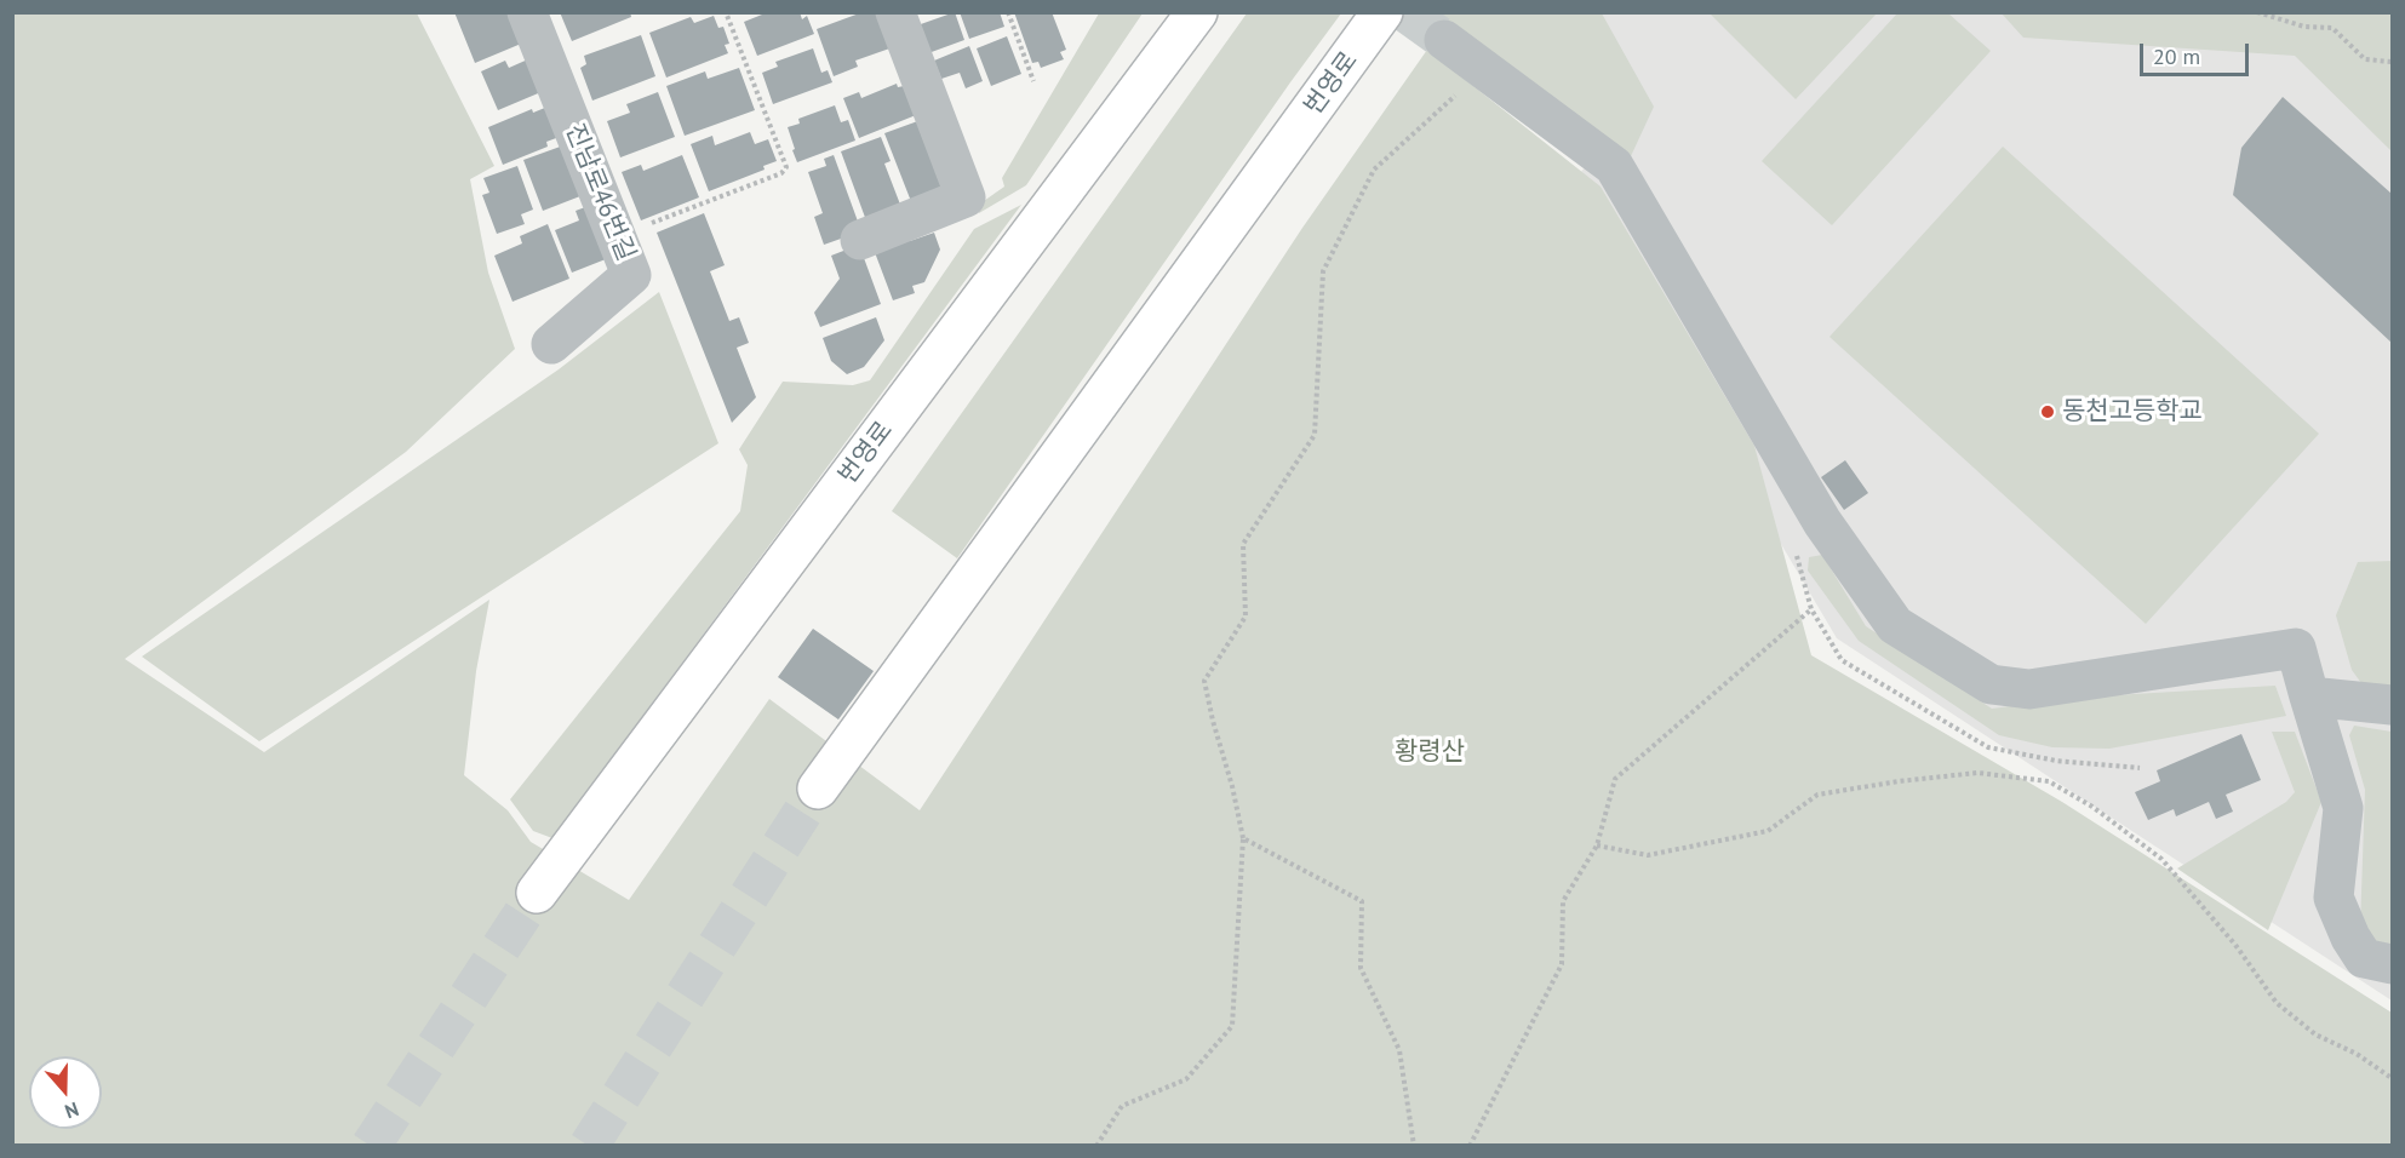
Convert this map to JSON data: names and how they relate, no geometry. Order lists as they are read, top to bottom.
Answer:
{
  "streets": {
    "highway": ["번영로"],
    "street": ["진남로46번길"]
  },
  "parks": ["황령산"],
  "places": ["동천고등학교"],
  "scale_bar": "20 m",
  "north": "bottom"
}
